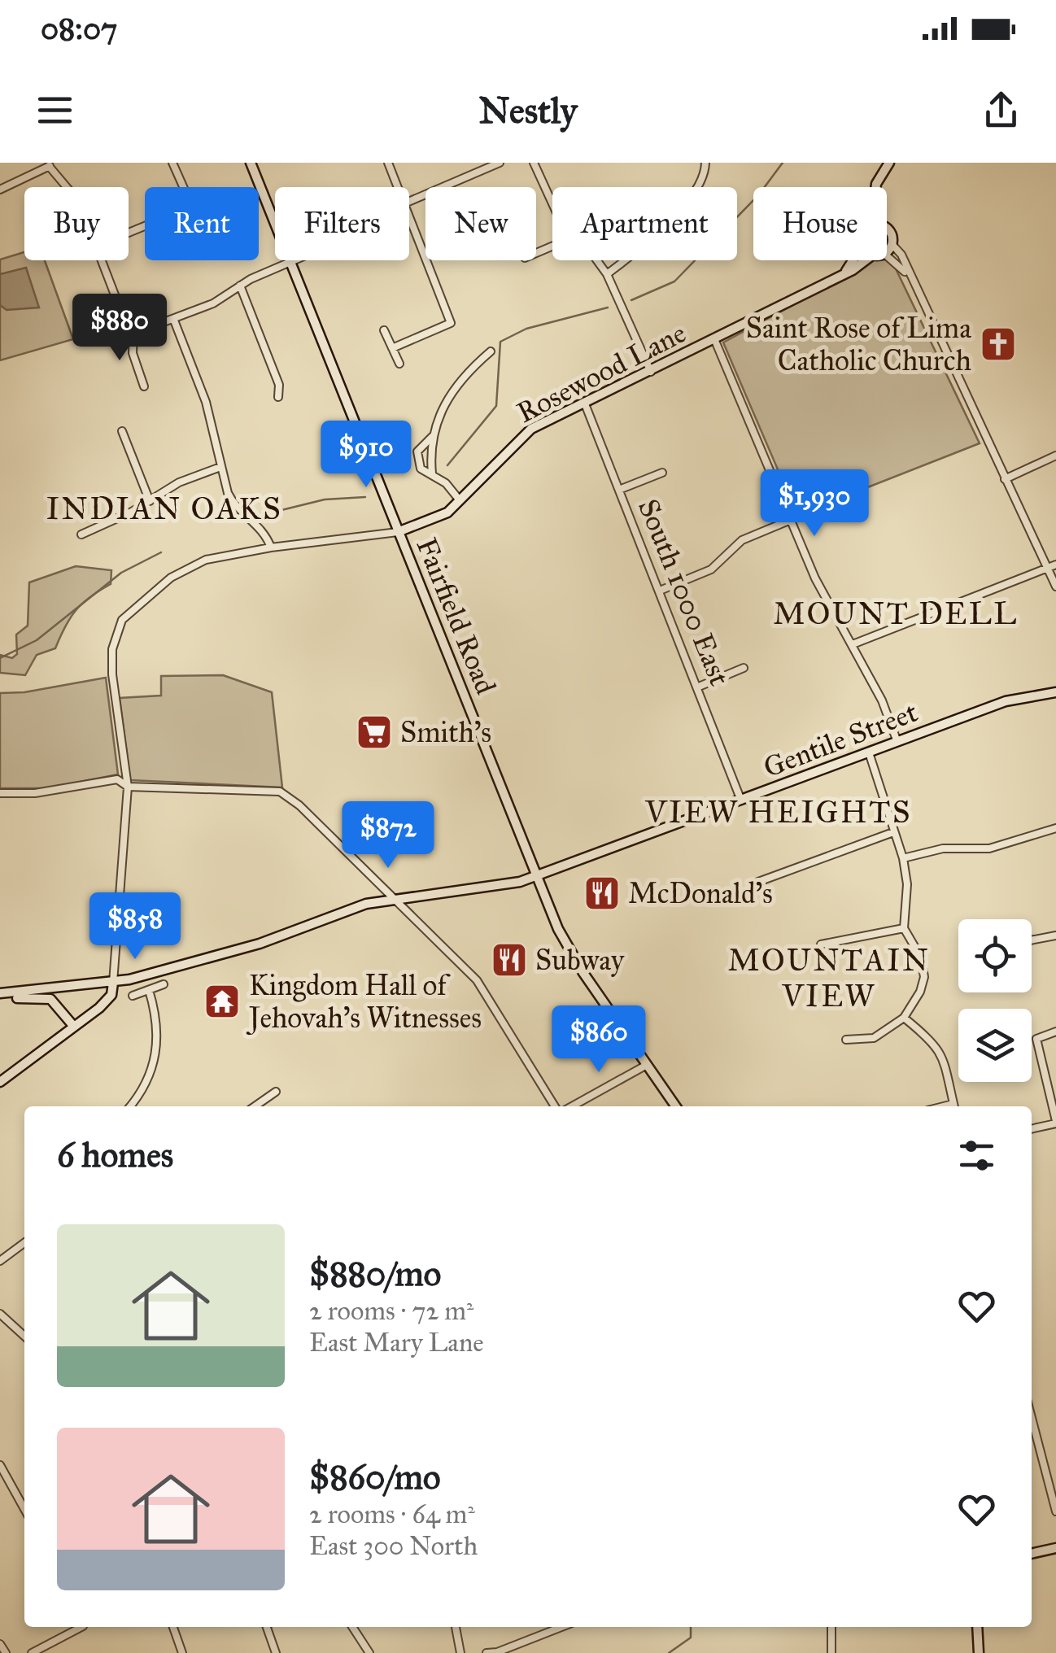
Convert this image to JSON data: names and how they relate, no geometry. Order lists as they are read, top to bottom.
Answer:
{
  "streets": {
    "street": [
      "Rosewood Lane",
      "South 1000 East",
      "Fairfield Road",
      "Gentile Street"
    ]
  },
  "crossings": [
    ["Rosewood Lane", "South 1000 East"],
    ["Rosewood Lane", "Fairfield Road"],
    ["South 1000 East", "Gentile Street"],
    ["Fairfield Road", "Gentile Street"]
  ],
  "districts": [
    "INDIAN OAKS",
    "MOUNT DELL",
    "VIEW HEIGHTS",
    "MOUNTAIN VIEW"
  ],
  "places": {
    "church": ["Saint Rose of Lima Catholic Church"],
    "supermarket": ["Smith's"],
    "restaurant": ["McDonald's", "Subway"],
    "temple": ["Kingdom Hall of Jehovah's Witnesses"]
  },
  "page": {
    "status": "08:07",
    "header": "Nestly",
    "chip": [
      "Buy",
      "Rent",
      "Filters",
      "New",
      "Apartment",
      "House"
    ],
    "price": [
      "$880",
      "$910",
      "$1,930",
      "$872",
      "$858",
      "$860"
    ],
    "heading": "6 homes",
    "list": [
      {
        "name": "$880/mo",
        "note": "2 rooms · 72 m² · East Mary Lane"
      },
      {
        "name": "$860/mo",
        "note": "2 rooms · 64 m² · East 300 North"
      }
    ]
  }
}
